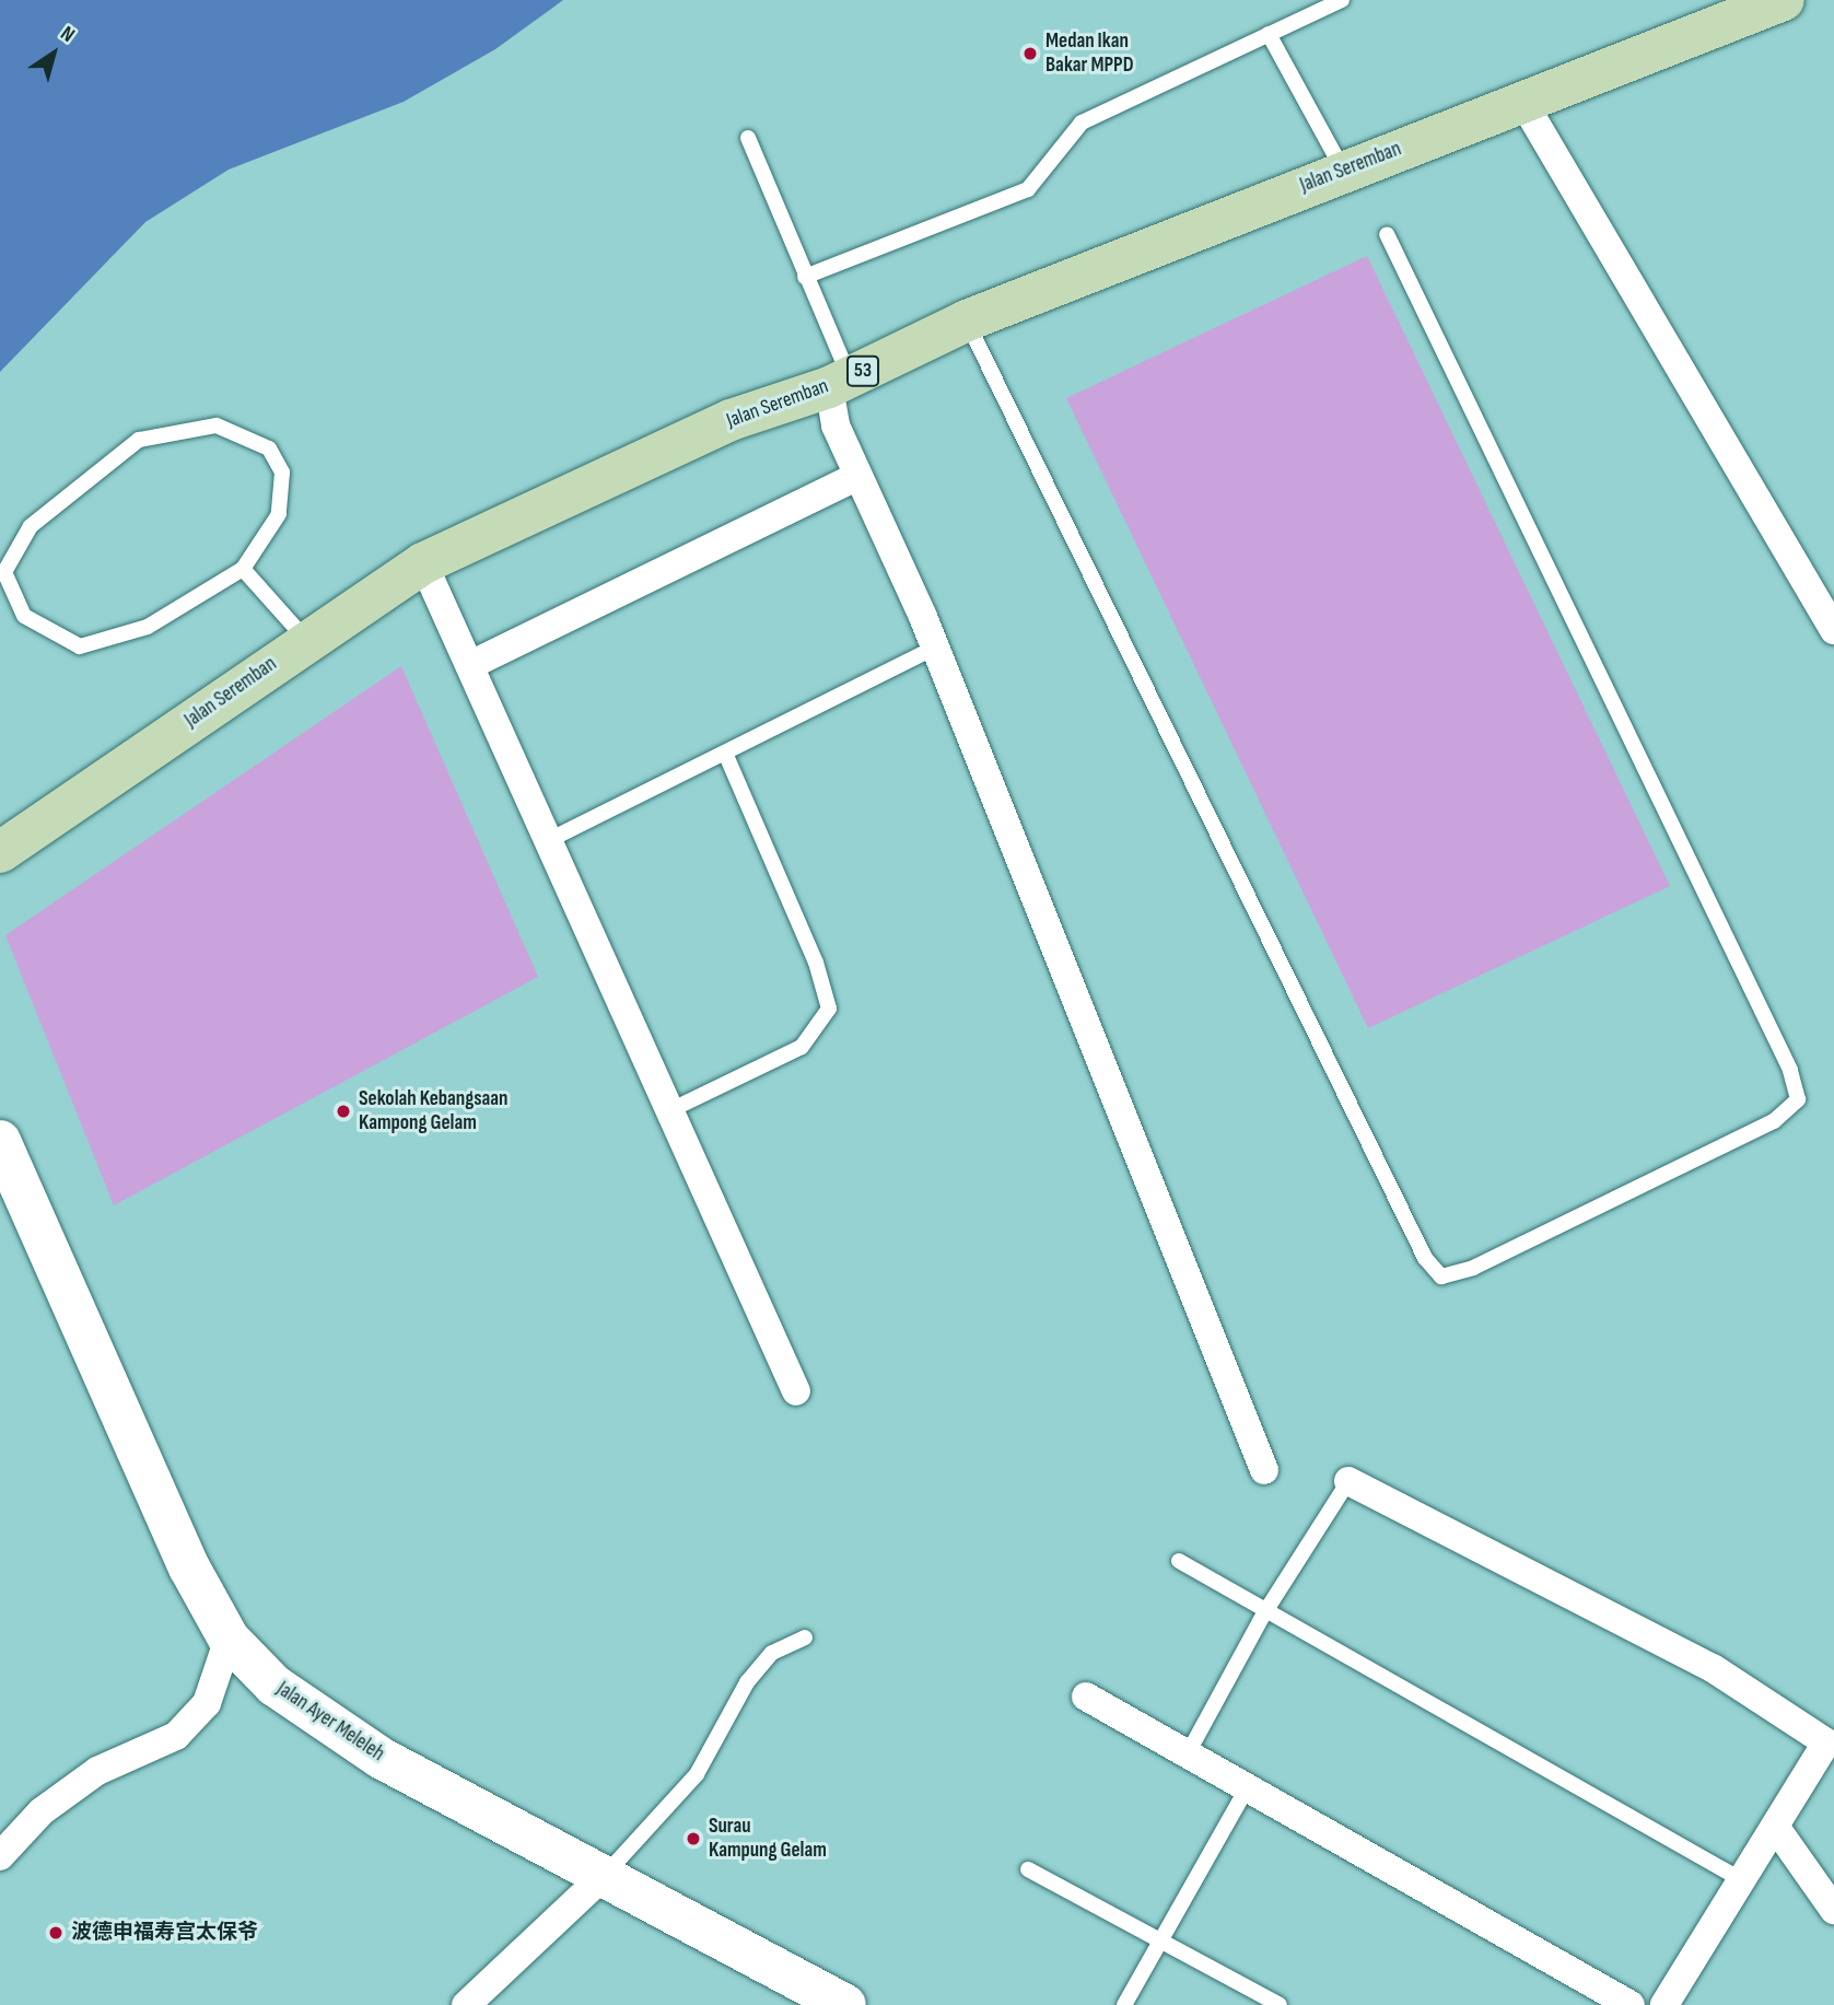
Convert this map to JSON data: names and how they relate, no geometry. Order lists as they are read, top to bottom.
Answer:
{
  "streets": {
    "main road": ["Jalan Seremban", "53"],
    "street": ["Jalan Ayer Meleleh"]
  },
  "places": [
    "Medan Ikan Bakar MPPD",
    "Sekolah Kebangsaan Kampong Gelam",
    "Surau Kampung Gelam",
    "波德申福寿宫太保爷"
  ],
  "north": "top right"
}
